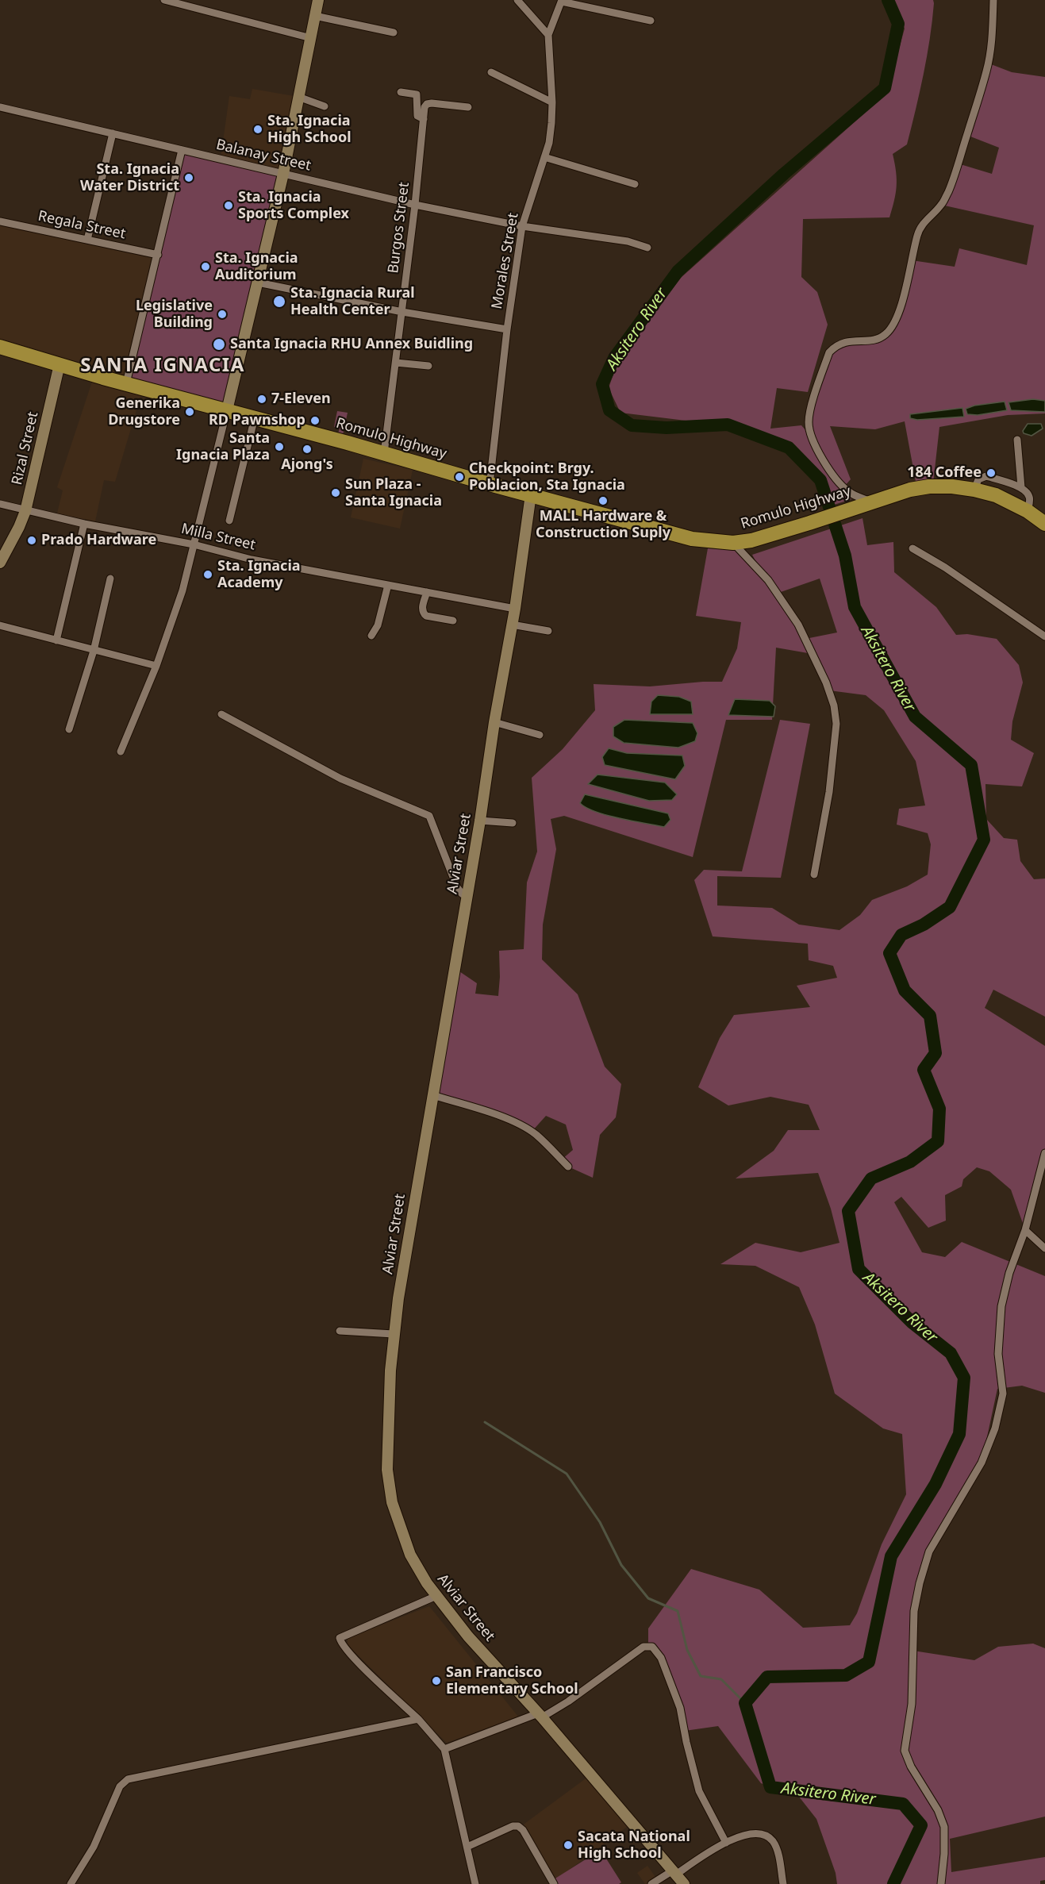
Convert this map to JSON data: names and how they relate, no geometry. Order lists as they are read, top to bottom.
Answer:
{
  "streets": {
    "highway": ["Romulo Highway"],
    "street": [
      "Balanay Street",
      "Regala Street",
      "Burgos Street",
      "Morales Street",
      "Rizal Street",
      "Milla Street",
      "Alviar Street"
    ]
  },
  "crossings": [
    ["Balanay Street", "Burgos Street"],
    ["Balanay Street", "Morales Street"],
    ["Burgos Street", "Romulo Highway"],
    ["Morales Street", "Romulo Highway"],
    ["Romulo Highway", "Rizal Street"],
    ["Romulo Highway", "Alviar Street"],
    ["Rizal Street", "Milla Street"],
    ["Milla Street", "Alviar Street"]
  ],
  "districts": ["SANTA IGNACIA"],
  "water": ["Aksitero River"],
  "places": [
    "Sta. Ignacia High School",
    "Sta. Ignacia Water District",
    "Sta. Ignacia Sports Complex",
    "Sta. Ignacia Auditorium",
    "Sta. Ignacia Rural Health Center",
    "Legislative Building",
    "Santa Ignacia RHU Annex Buidling",
    "7-Eleven",
    "Generika Drugstore",
    "RD Pawnshop",
    "Santa Ignacia Plaza",
    "Ajong's",
    "184 Coffee",
    "Checkpoint: Brgy. Poblacion, Sta Ignacia",
    "Sun Plaza - Santa Ignacia",
    "MALL Hardware & Construction Suply",
    "Prado Hardware",
    "Sta. Ignacia Academy",
    "San Francisco Elementary School",
    "Sacata National High School"
  ]
}
